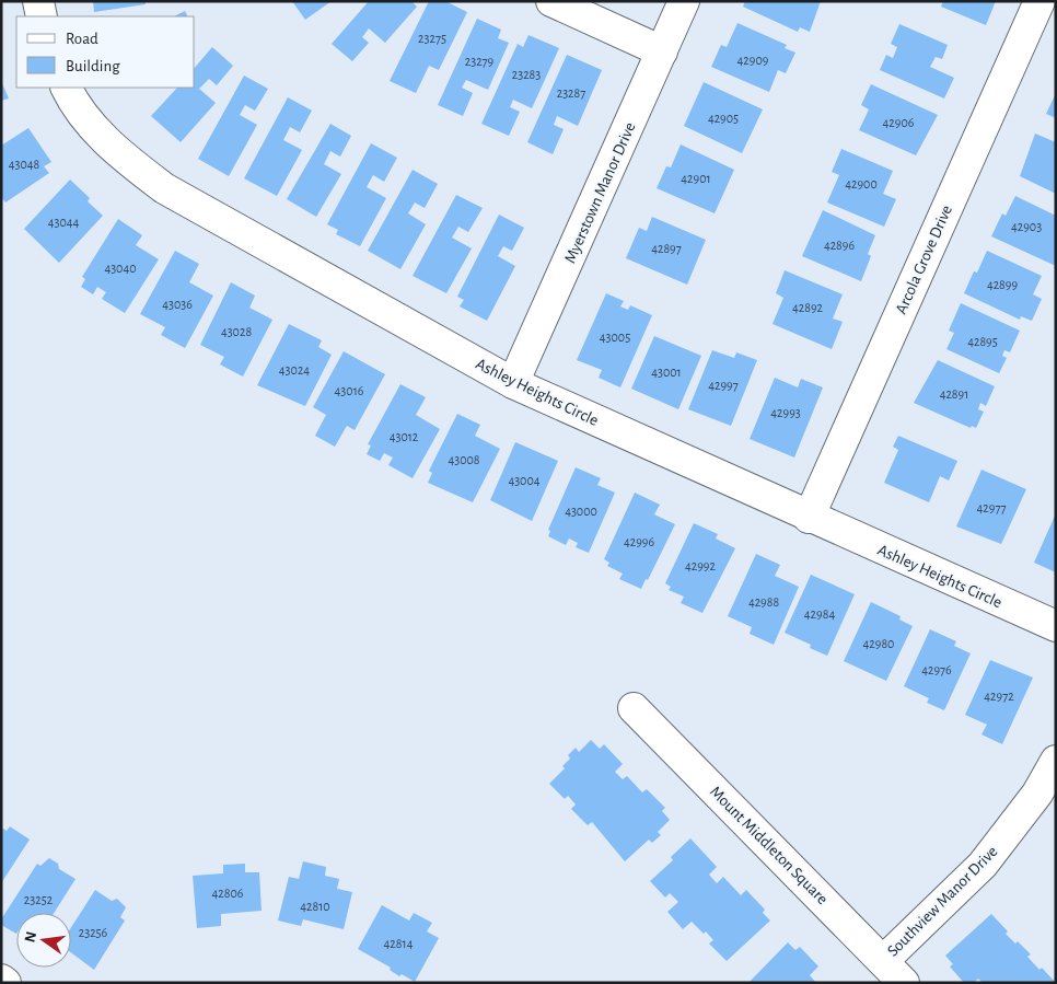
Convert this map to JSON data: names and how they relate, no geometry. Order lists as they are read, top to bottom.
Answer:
{
  "streets": {
    "street": [
      "Myerstown Manor Drive",
      "Arcola Grove Drive",
      "Ashley Heights Circle",
      "Mount Middleton Square",
      "Southview Manor Drive"
    ]
  },
  "crossings": [
    ["Myerstown Manor Drive", "Ashley Heights Circle"],
    ["Arcola Grove Drive", "Ashley Heights Circle"],
    ["Mount Middleton Square", "Southview Manor Drive"]
  ],
  "house_numbers": [
    "23275",
    "42909",
    "23279",
    "23283",
    "23287",
    "42905",
    "42906",
    "43048",
    "42901",
    "42900",
    "43044",
    "42903",
    "42896",
    "42897",
    "43040",
    "42899",
    "43036",
    "42892",
    "43028",
    "43005",
    "42895",
    "43024",
    "43001",
    "42997",
    "43016",
    "42891",
    "42993",
    "43012",
    "43008",
    "43004",
    "42977",
    "43000",
    "42996",
    "42992",
    "42988",
    "42984",
    "42980",
    "42976",
    "42972",
    "42806",
    "23252",
    "42810",
    "23256",
    "42814"
  ],
  "legend": ["Road", "Building"],
  "north": "left"
}
